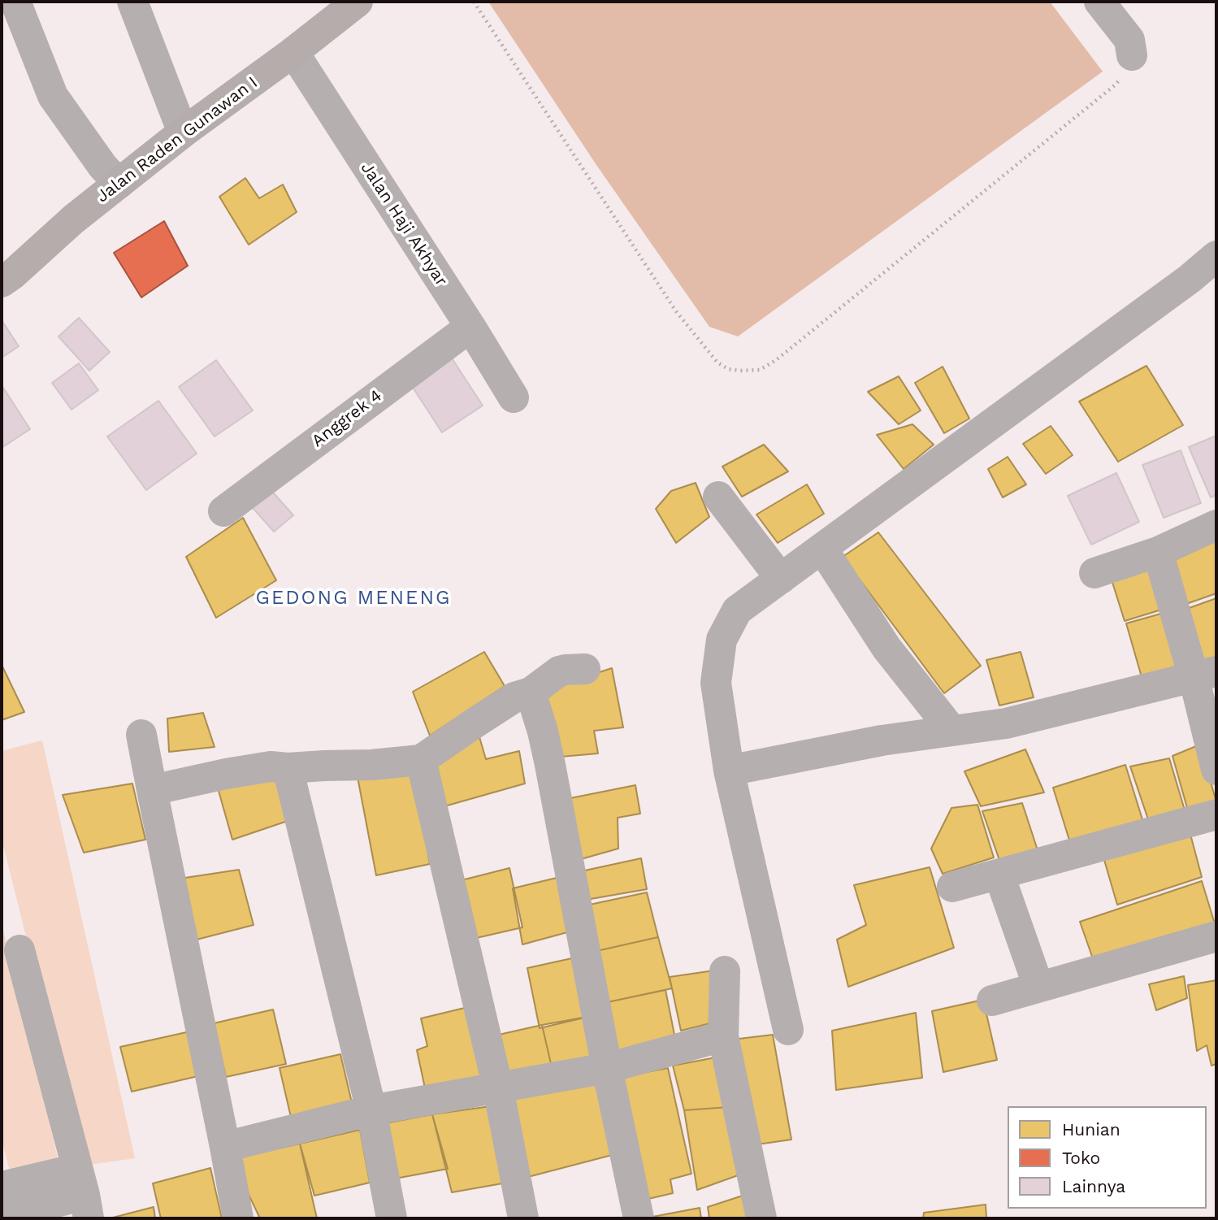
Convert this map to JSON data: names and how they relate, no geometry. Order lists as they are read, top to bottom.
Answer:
{
  "streets": {
    "highway": ["Jalan Raden Gunawan I"],
    "street": ["Jalan Haji Akhyar", "Anggrek 4"]
  },
  "crossings": [
    ["Jalan Raden Gunawan I", "Jalan Haji Akhyar"],
    ["Jalan Haji Akhyar", "Anggrek 4"]
  ],
  "districts": ["GEDONG MENENG"],
  "legend": ["Hunian", "Toko", "Lainnya"]
}
